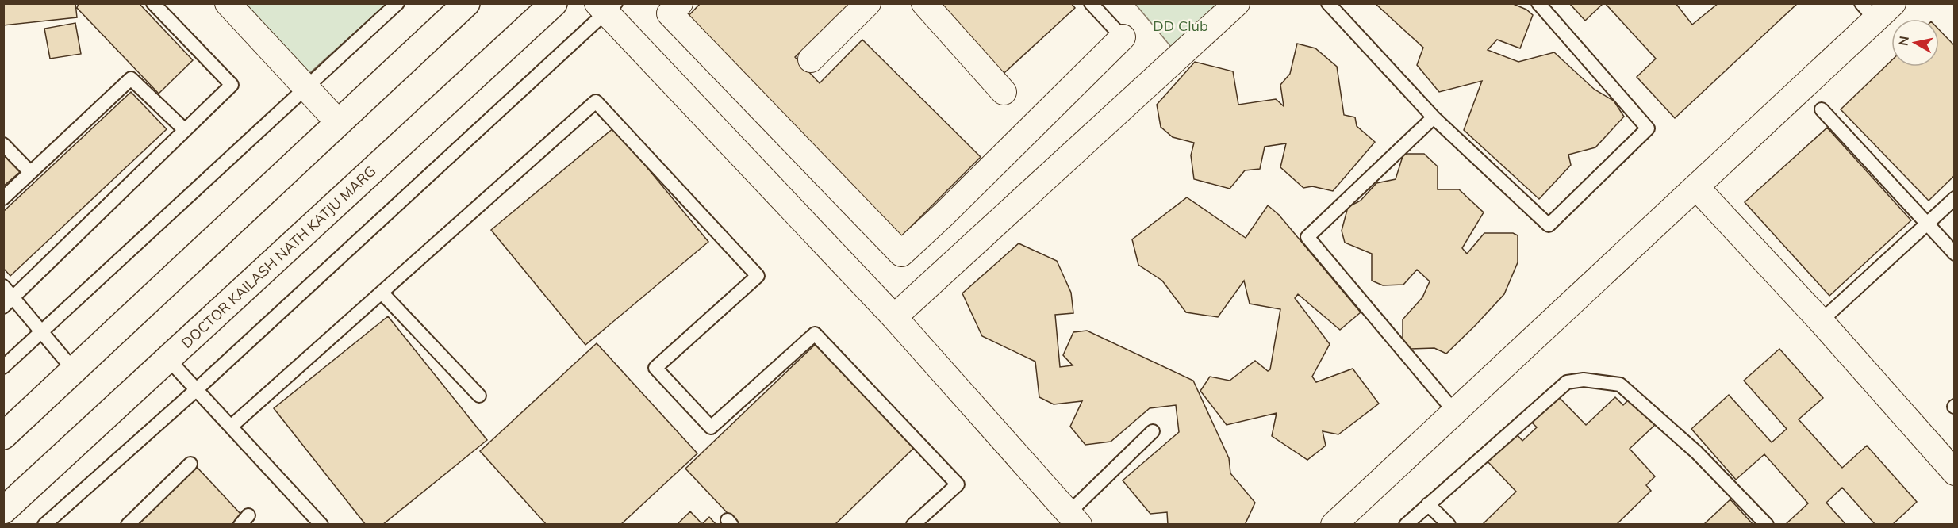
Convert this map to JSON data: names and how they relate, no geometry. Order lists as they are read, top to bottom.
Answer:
{
  "streets": {
    "main road": ["DOCTOR KAILASH NATH KATJU MARG"]
  },
  "parks": ["DD Club"],
  "north": "left"
}
